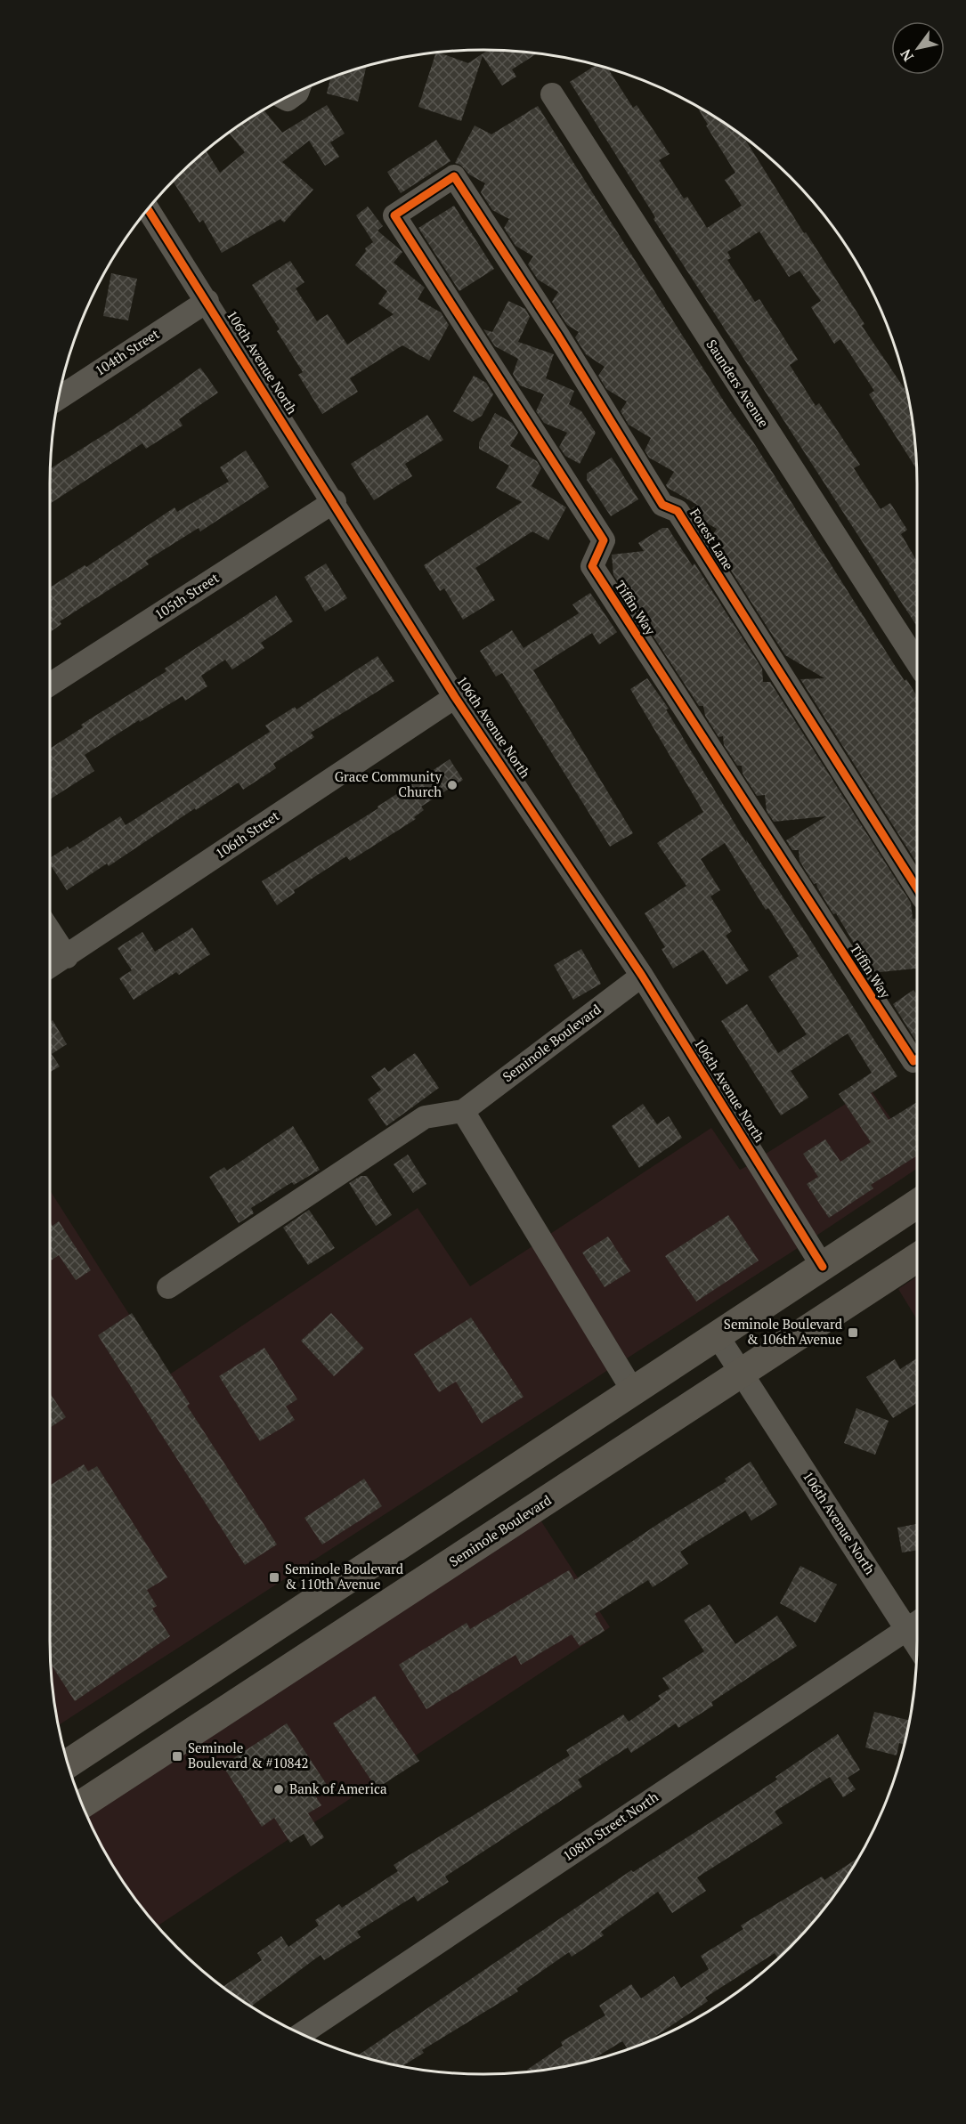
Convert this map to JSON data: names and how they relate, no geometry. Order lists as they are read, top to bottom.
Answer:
{
  "streets": {
    "main road": ["Seminole Boulevard"],
    "street": [
      "104th Street",
      "106th Avenue North",
      "Saunders Avenue",
      "Forest Lane",
      "105th Street",
      "Tiffin Way",
      "106th Street",
      "108th Street North"
    ]
  },
  "crossings": [
    ["104th Street", "106th Avenue North"],
    ["106th Avenue North", "105th Street"],
    ["106th Avenue North", "106th Street"],
    ["106th Avenue North", "Seminole Boulevard"],
    ["106th Avenue North", "108th Street North"],
    ["Forest Lane", "Tiffin Way"]
  ],
  "places": {
    "other": ["Grace Community Church", "Bank of America"],
    "transit": ["Seminole Boulevard & 106th Avenue", "Seminole Boulevard & 110th Avenue", "Seminole Boulevard & #10842"]
  },
  "north": "bottom left"
}
